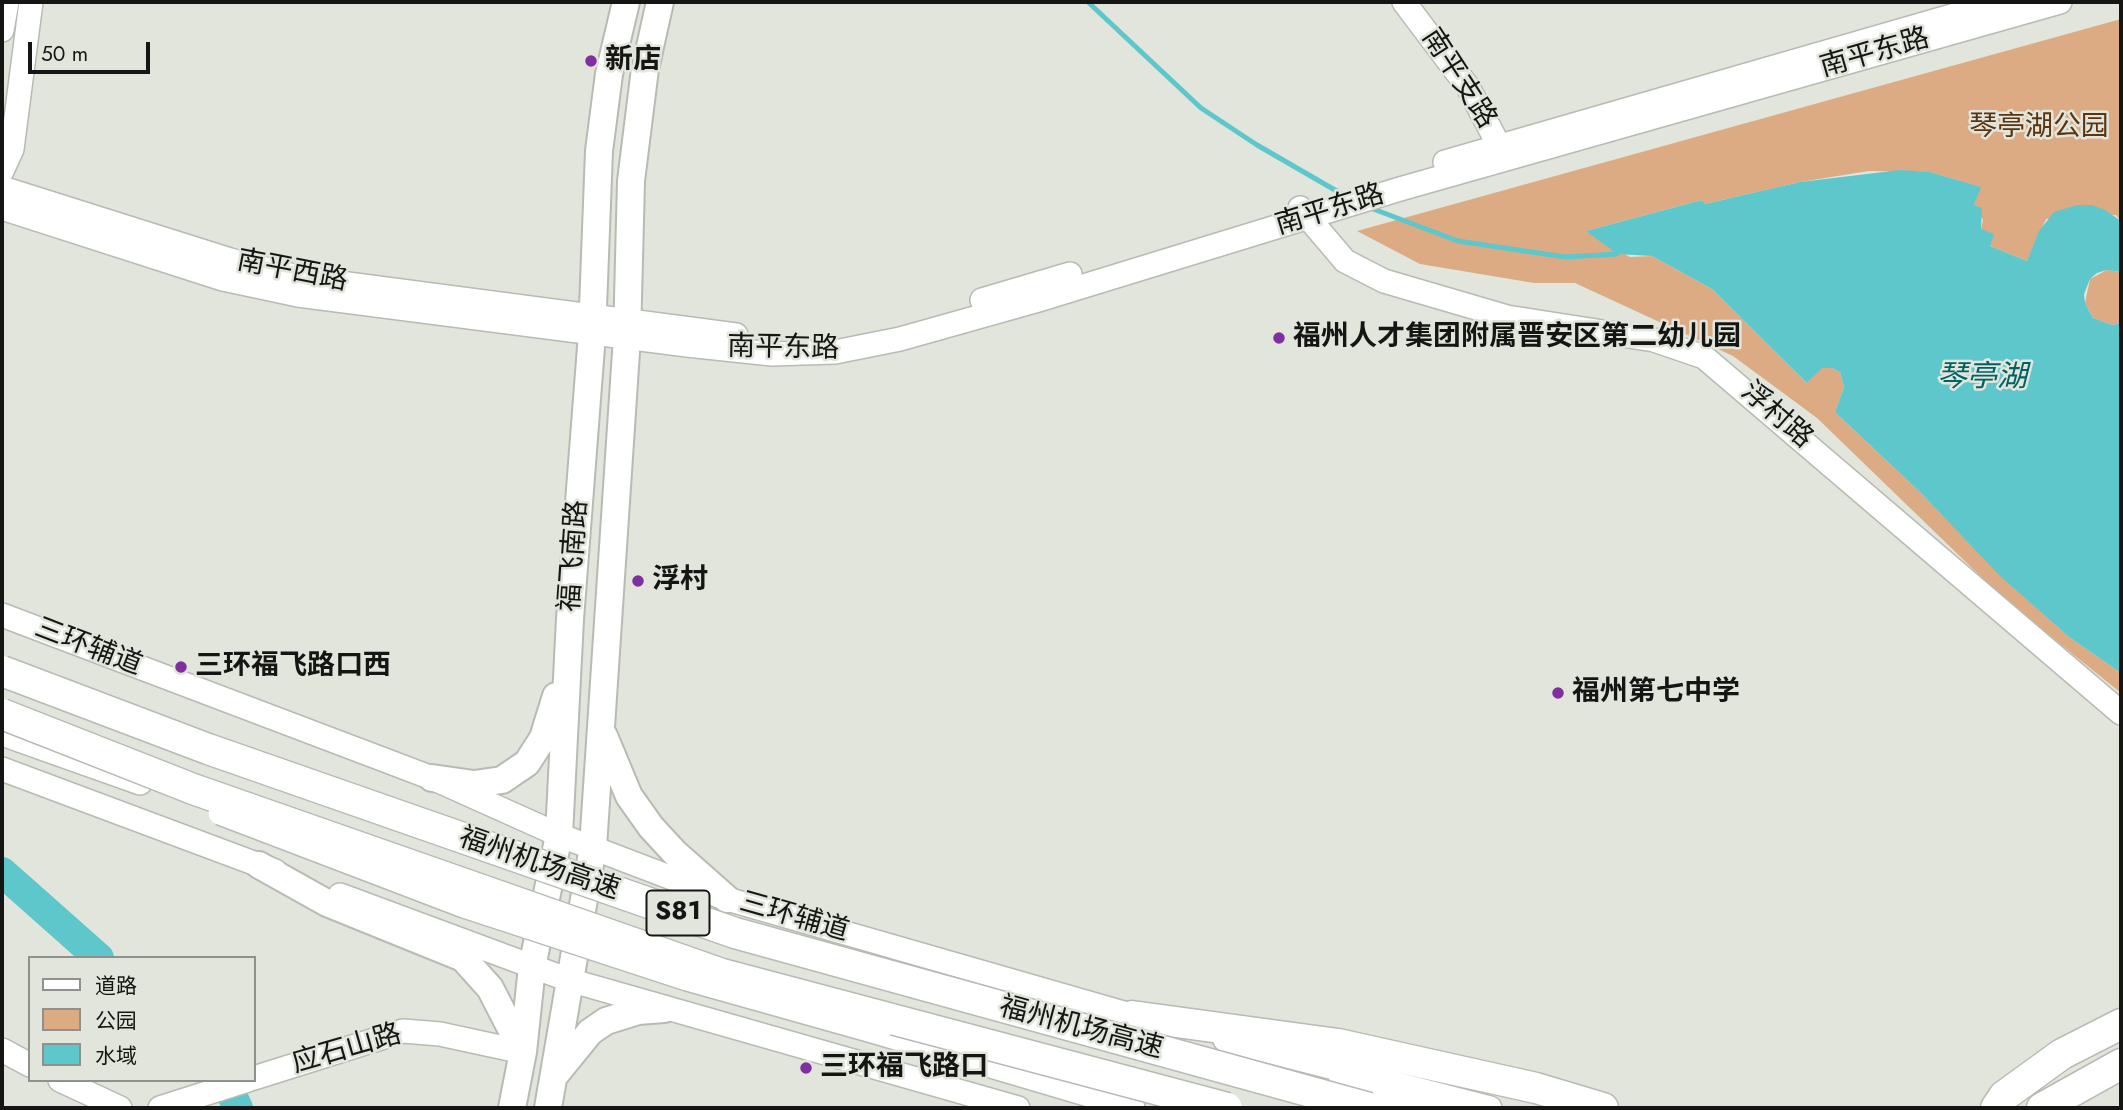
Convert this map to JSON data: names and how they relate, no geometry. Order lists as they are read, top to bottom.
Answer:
{
  "streets": {
    "highway": ["福州机场高速", "S81"],
    "main road": [
      "南平东路",
      "南平支路",
      "南平西路",
      "浮村路",
      "福飞南路",
      "三环辅道",
      "应石山路"
    ]
  },
  "crossings": [
    ["南平东路", "南平支路"],
    ["南平东路", "南平西路"],
    ["南平东路", "浮村路"],
    ["南平东路", "福飞南路"],
    ["南平西路", "福飞南路"],
    ["福飞南路", "三环辅道"],
    ["福飞南路", "应石山路"]
  ],
  "water": ["琴亭湖"],
  "parks": ["琴亭湖公园"],
  "places": [
    "新店",
    "福州人才集团附属晋安区第二幼儿园",
    "浮村",
    "三环福飞路口西",
    "福州第七中学",
    "三环福飞路口"
  ],
  "legend": ["道路", "公园", "水域"],
  "scale_bar": "50 m"
}
